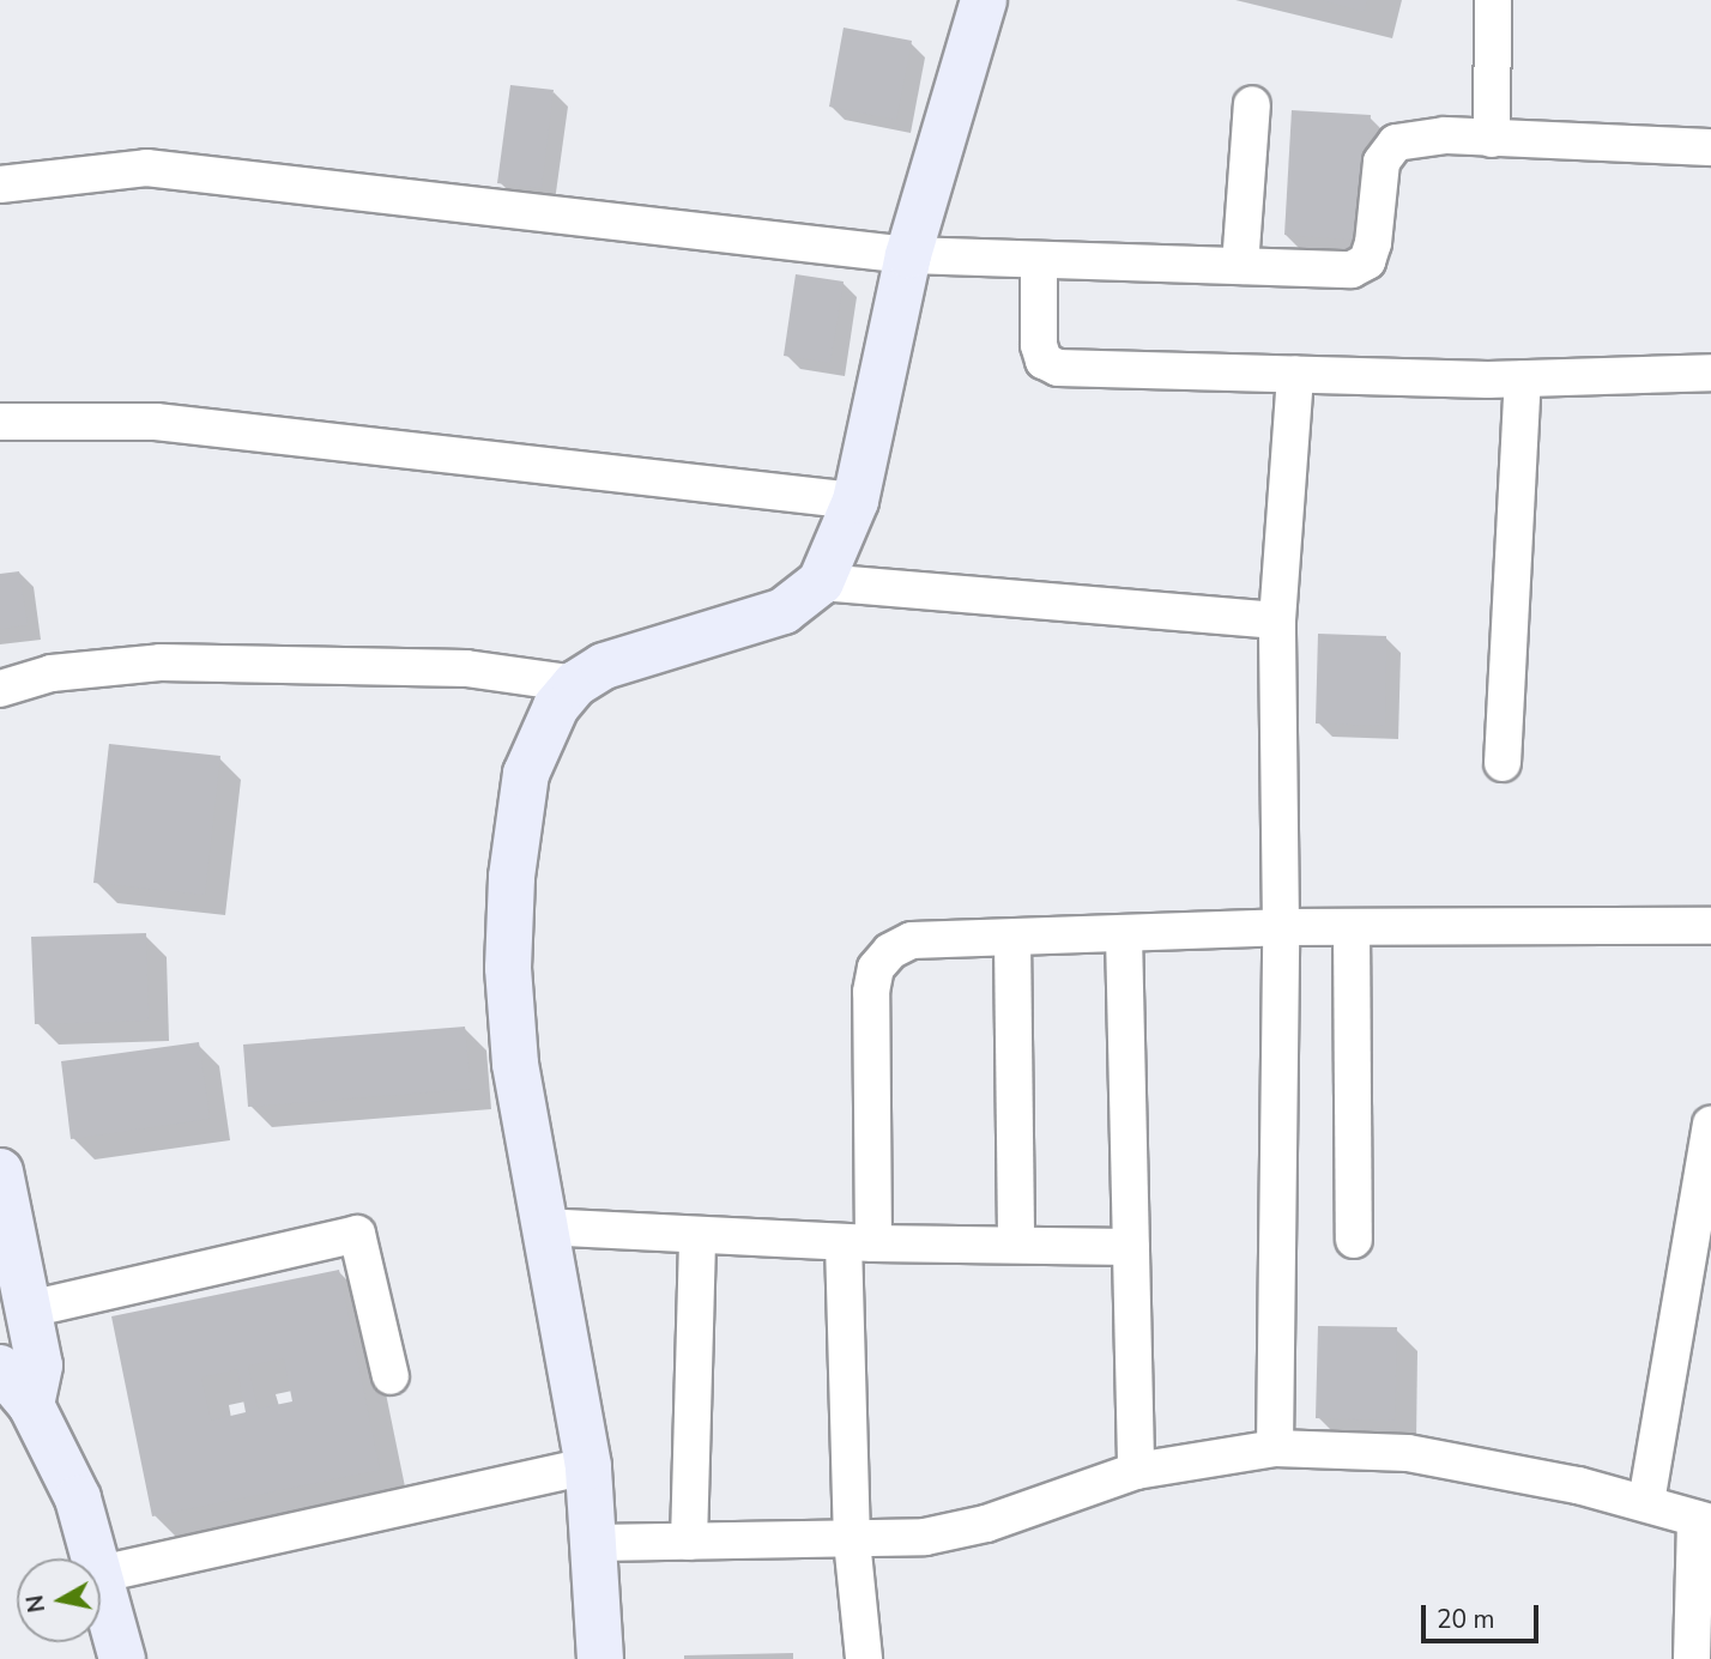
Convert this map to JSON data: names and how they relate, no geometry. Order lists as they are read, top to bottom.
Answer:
{
  "scale_bar": "20 m",
  "north": "left"
}
